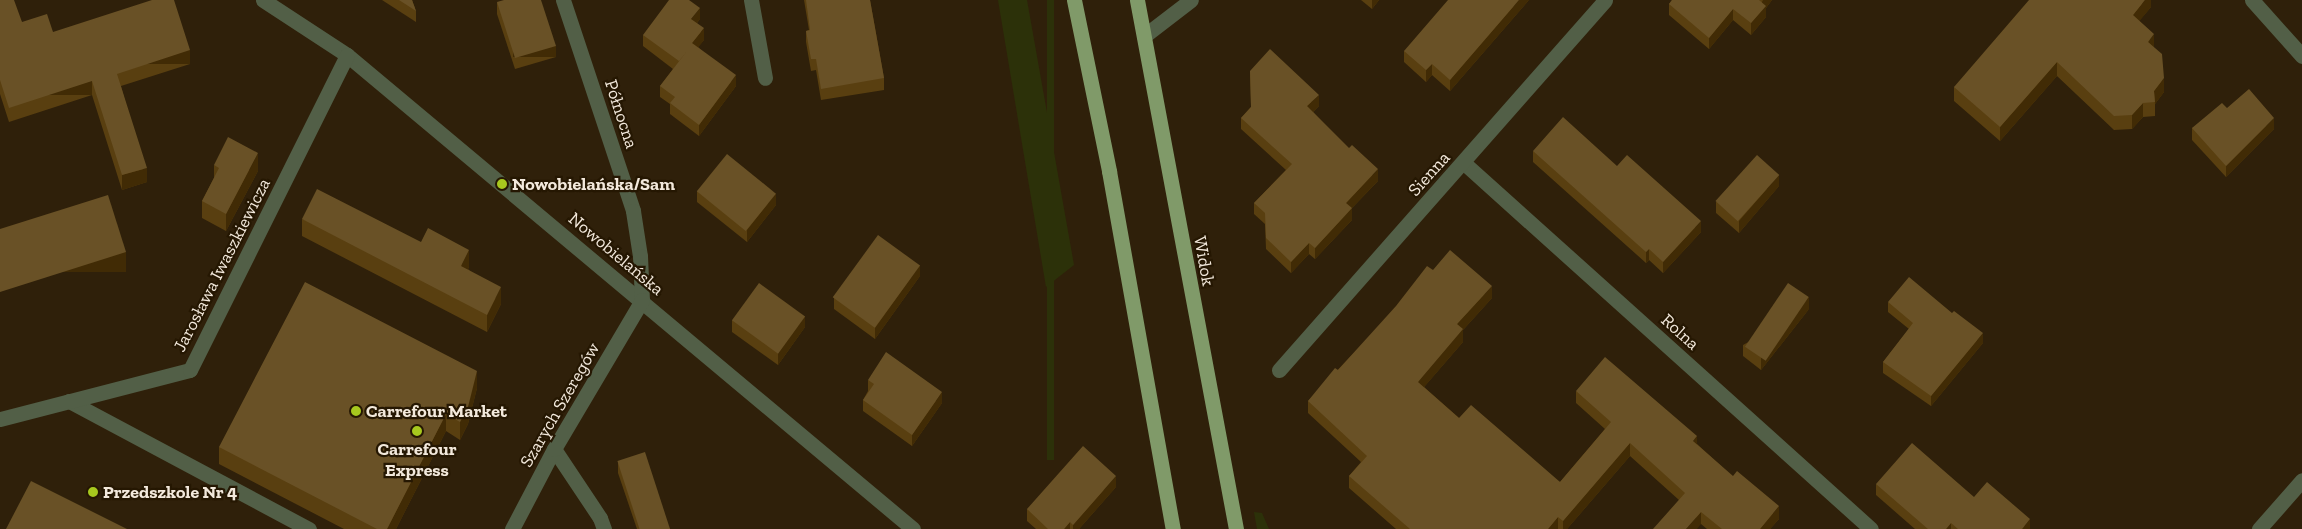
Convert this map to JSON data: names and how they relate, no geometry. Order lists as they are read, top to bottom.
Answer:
{
  "streets": {
    "main road": ["Widok"],
    "street": [
      "Północna",
      "Sienna",
      "Nowobielańska",
      "Jarosława Iwaszkiewicza",
      "Rolna",
      "Szarych Szeregów"
    ]
  },
  "crossings": [
    ["Północna", "Nowobielańska"],
    ["Północna", "Szarych Szeregów"],
    ["Sienna", "Rolna"],
    ["Nowobielańska", "Jarosława Iwaszkiewicza"],
    ["Nowobielańska", "Szarych Szeregów"]
  ],
  "places": [
    "Nowobielańska/Sam",
    "Carrefour Market",
    "Carrefour Express",
    "Przedszkole Nr 4"
  ]
}
